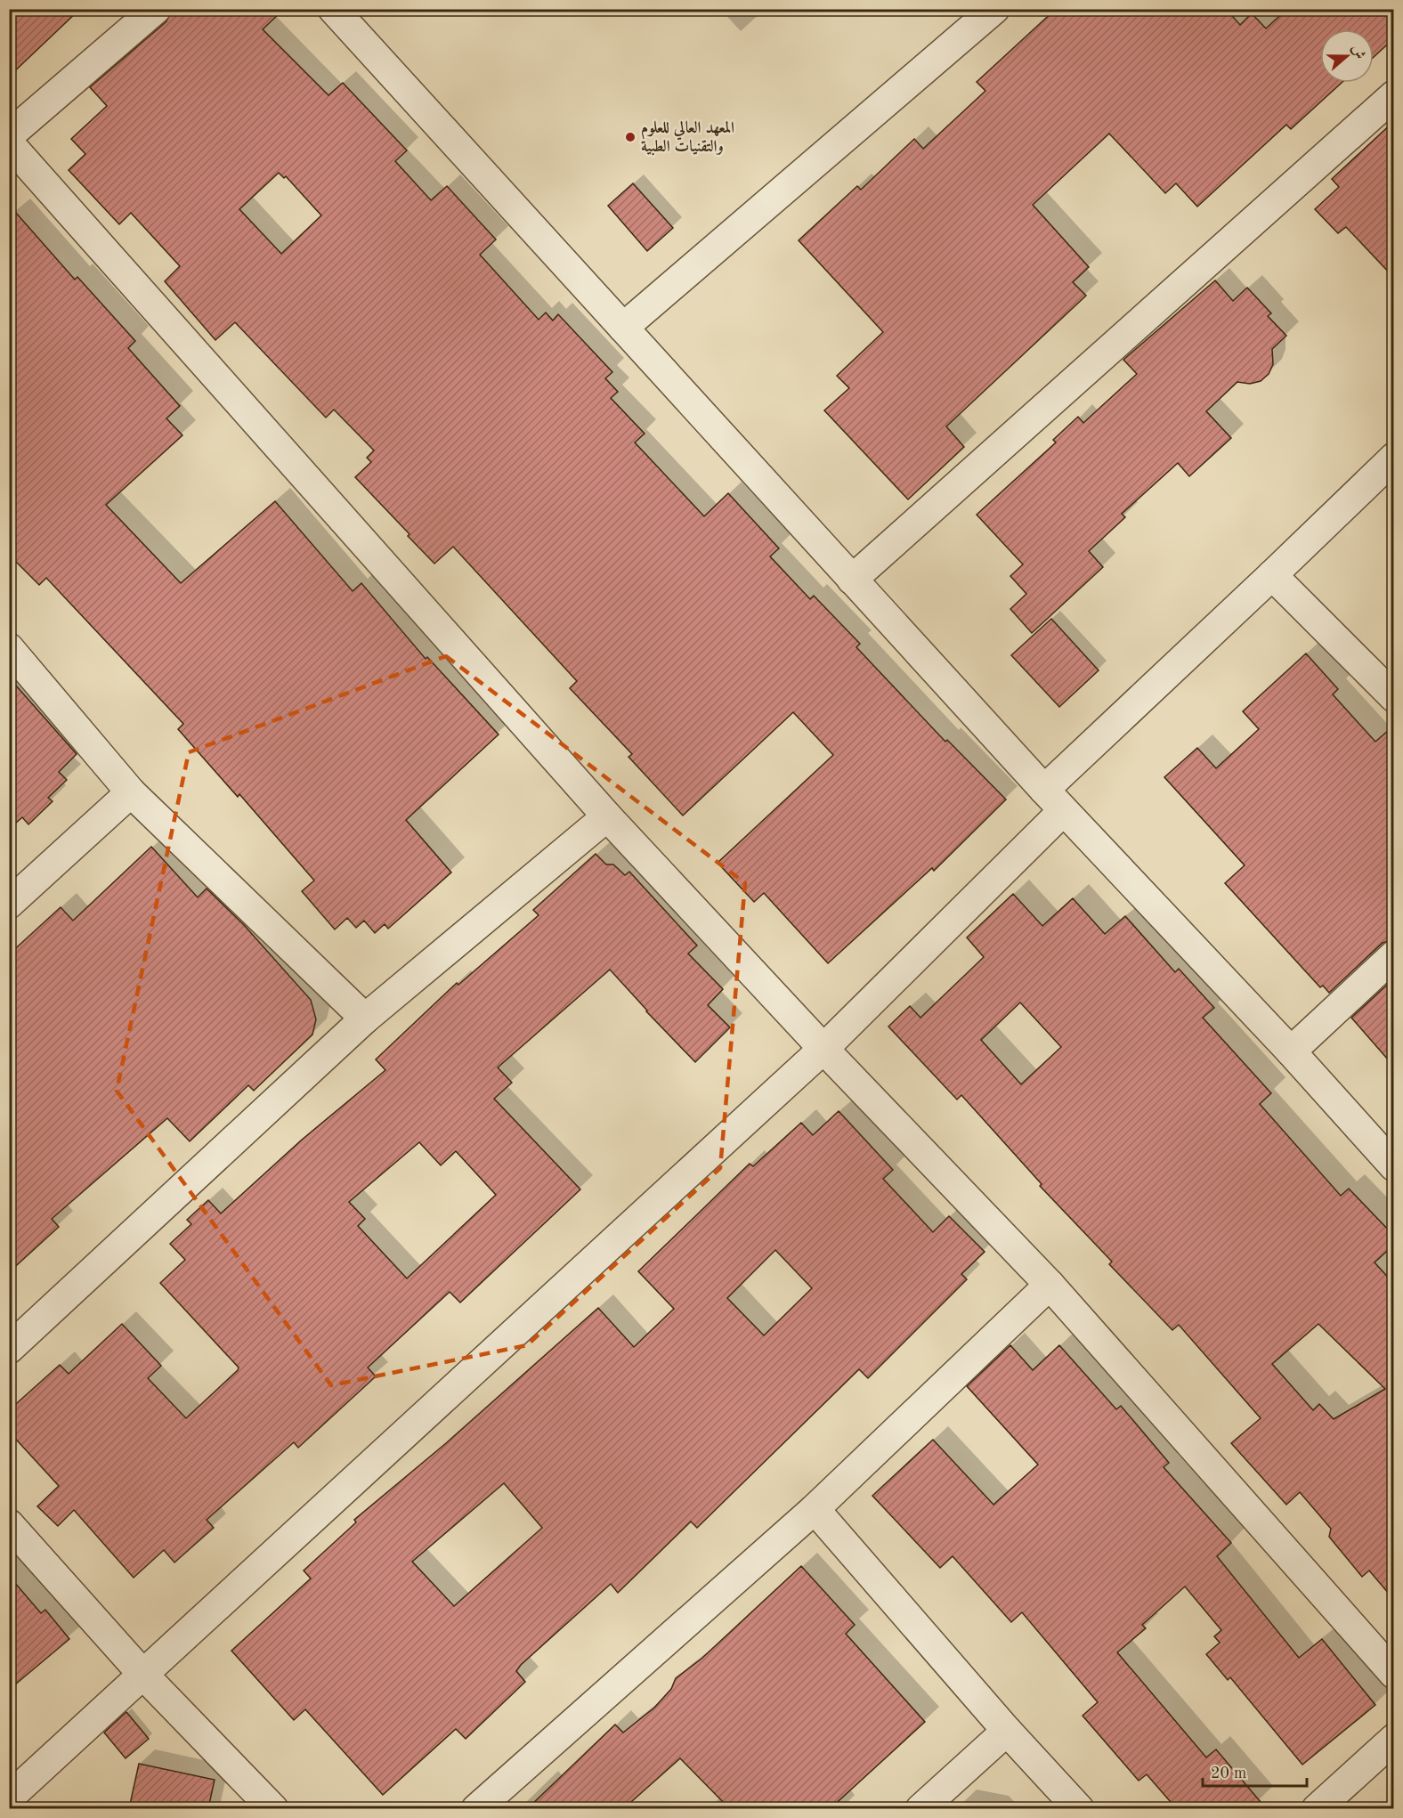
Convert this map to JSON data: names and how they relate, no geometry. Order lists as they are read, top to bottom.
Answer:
{
  "places": ["المعهد العالي للعلوم والتقنيات الطبية"],
  "scale_bar": "20 m",
  "north": "right"
}
